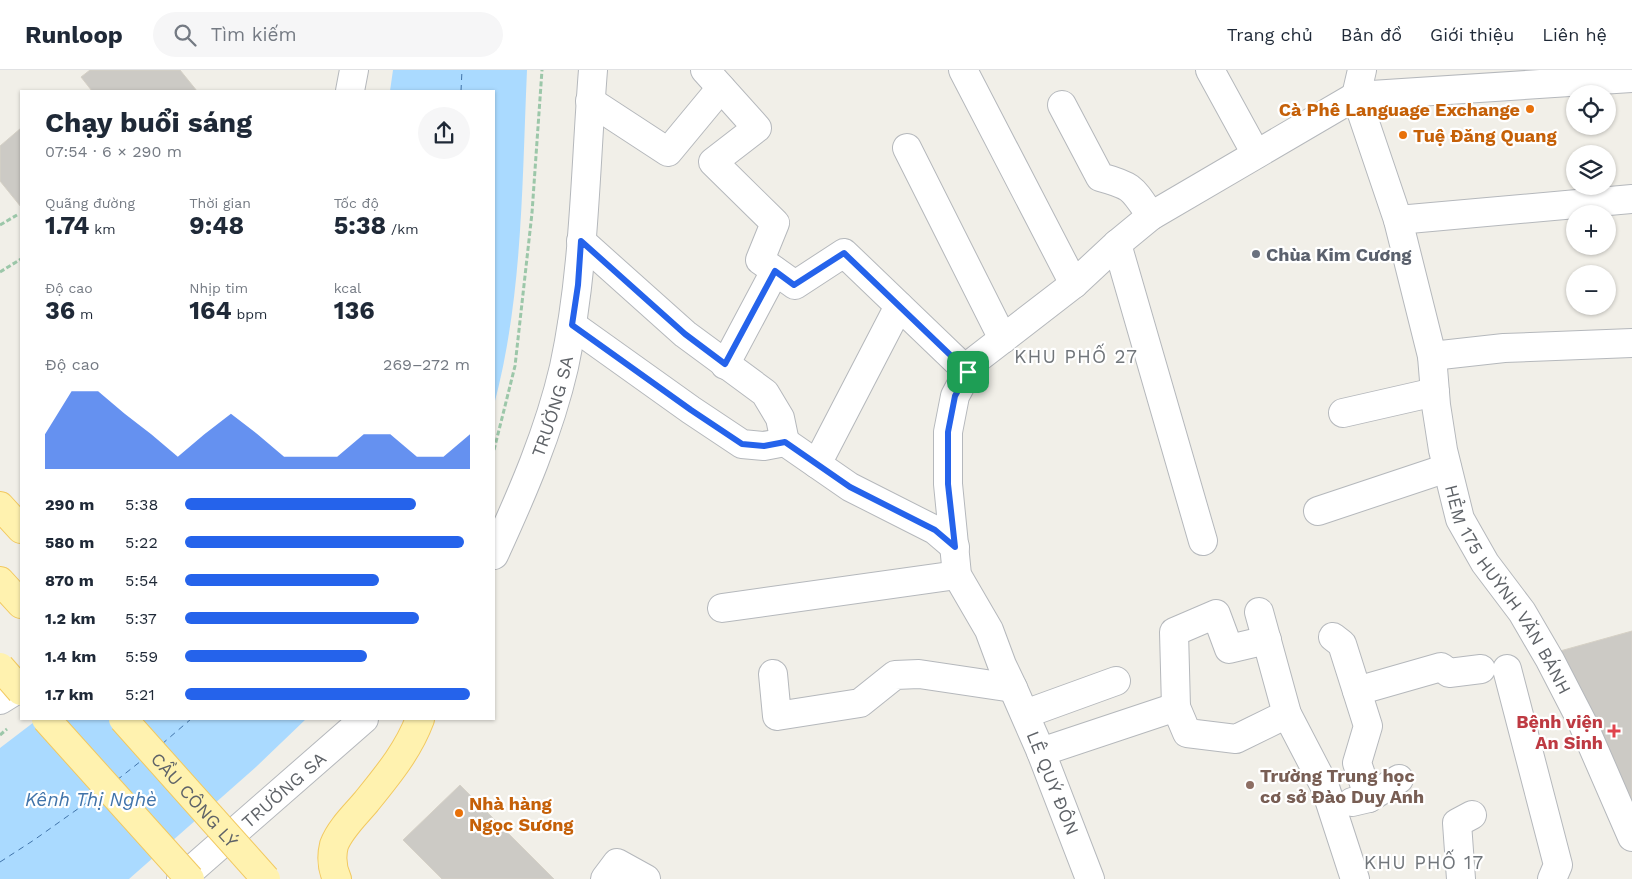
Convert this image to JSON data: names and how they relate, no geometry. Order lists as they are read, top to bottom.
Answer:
{
  "streets": {
    "main road": ["CẦU CÔNG LÝ"],
    "street": ["TRƯỜNG SA", "HẺM 175 HUỲNH VĂN BÁNH", "LÊ QUÝ ÐÔN"]
  },
  "districts": ["KHU PHỐ 27", "KHU PHỐ 17"],
  "water": ["Kênh Thị Nghè"],
  "places": {
    "other": [
      "Cà Phê Language Exchange",
      "Tuệ Đăng Quang",
      "Chùa Kim Cương",
      "Trường Trung học cơ sở Đào Duy Anh",
      "Nhà hàng Ngọc Sương"
    ],
    "health": ["Bệnh viện An Sinh"]
  },
  "page": {
    "header": "Runloop",
    "search": "Tìm kiếm",
    "nav": [
      "Trang chủ",
      "Bản đồ",
      "Giới thiệu",
      "Liên hệ"
    ],
    "map_buttons": ["+", "−"],
    "heading": ["Chạy buổi sáng", "07:54 · 6 × 290 m"],
    "stats": [
      ["Quãng đường", "1.74 km"],
      ["Thời gian", "9:48"],
      ["Tốc độ", "5:38 /km"],
      ["Độ cao", "36 m"],
      ["Nhịp tim", "164 bpm"],
      ["kcal", "136"]
    ],
    "chart": ["Độ cao", "269–272 m"],
    "list": [
      {
        "name": "290 m",
        "note": "5:38"
      },
      {
        "name": "580 m",
        "note": "5:22"
      },
      {
        "name": "870 m",
        "note": "5:54"
      },
      {
        "name": "1.2 km",
        "note": "5:37"
      },
      {
        "name": "1.4 km",
        "note": "5:59"
      },
      {
        "name": "1.7 km",
        "note": "5:21"
      }
    ]
  }
}
